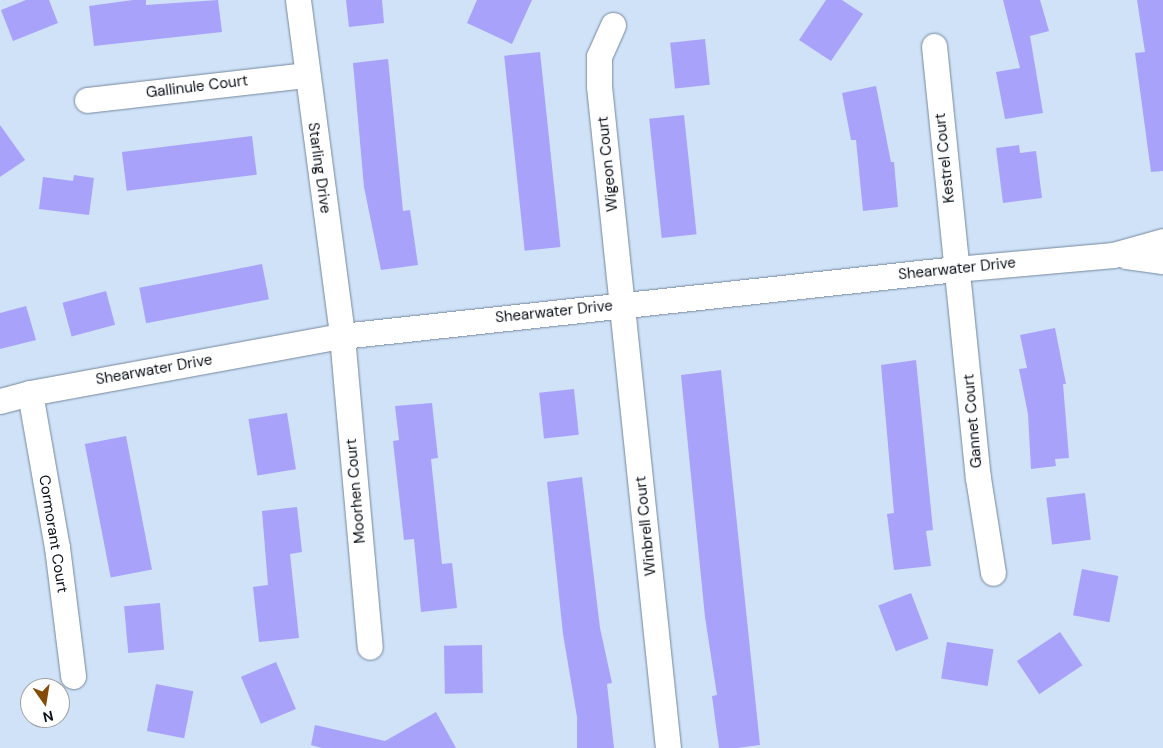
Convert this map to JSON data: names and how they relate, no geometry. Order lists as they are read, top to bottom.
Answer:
{
  "streets": {
    "street": [
      "Gallinule Court",
      "Kestrel Court",
      "Wigeon Court",
      "Starling Drive",
      "Shearwater Drive",
      "Gannet Court",
      "Moorhen Court",
      "Winbrell Court",
      "Cormorant Court"
    ]
  },
  "crossings": [
    ["Gallinule Court", "Starling Drive"],
    ["Kestrel Court", "Shearwater Drive"],
    ["Kestrel Court", "Gannet Court"],
    ["Wigeon Court", "Shearwater Drive"],
    ["Wigeon Court", "Winbrell Court"],
    ["Starling Drive", "Shearwater Drive"],
    ["Starling Drive", "Moorhen Court"],
    ["Shearwater Drive", "Gannet Court"],
    ["Shearwater Drive", "Moorhen Court"],
    ["Shearwater Drive", "Winbrell Court"],
    ["Shearwater Drive", "Cormorant Court"]
  ],
  "north": "bottom"
}
